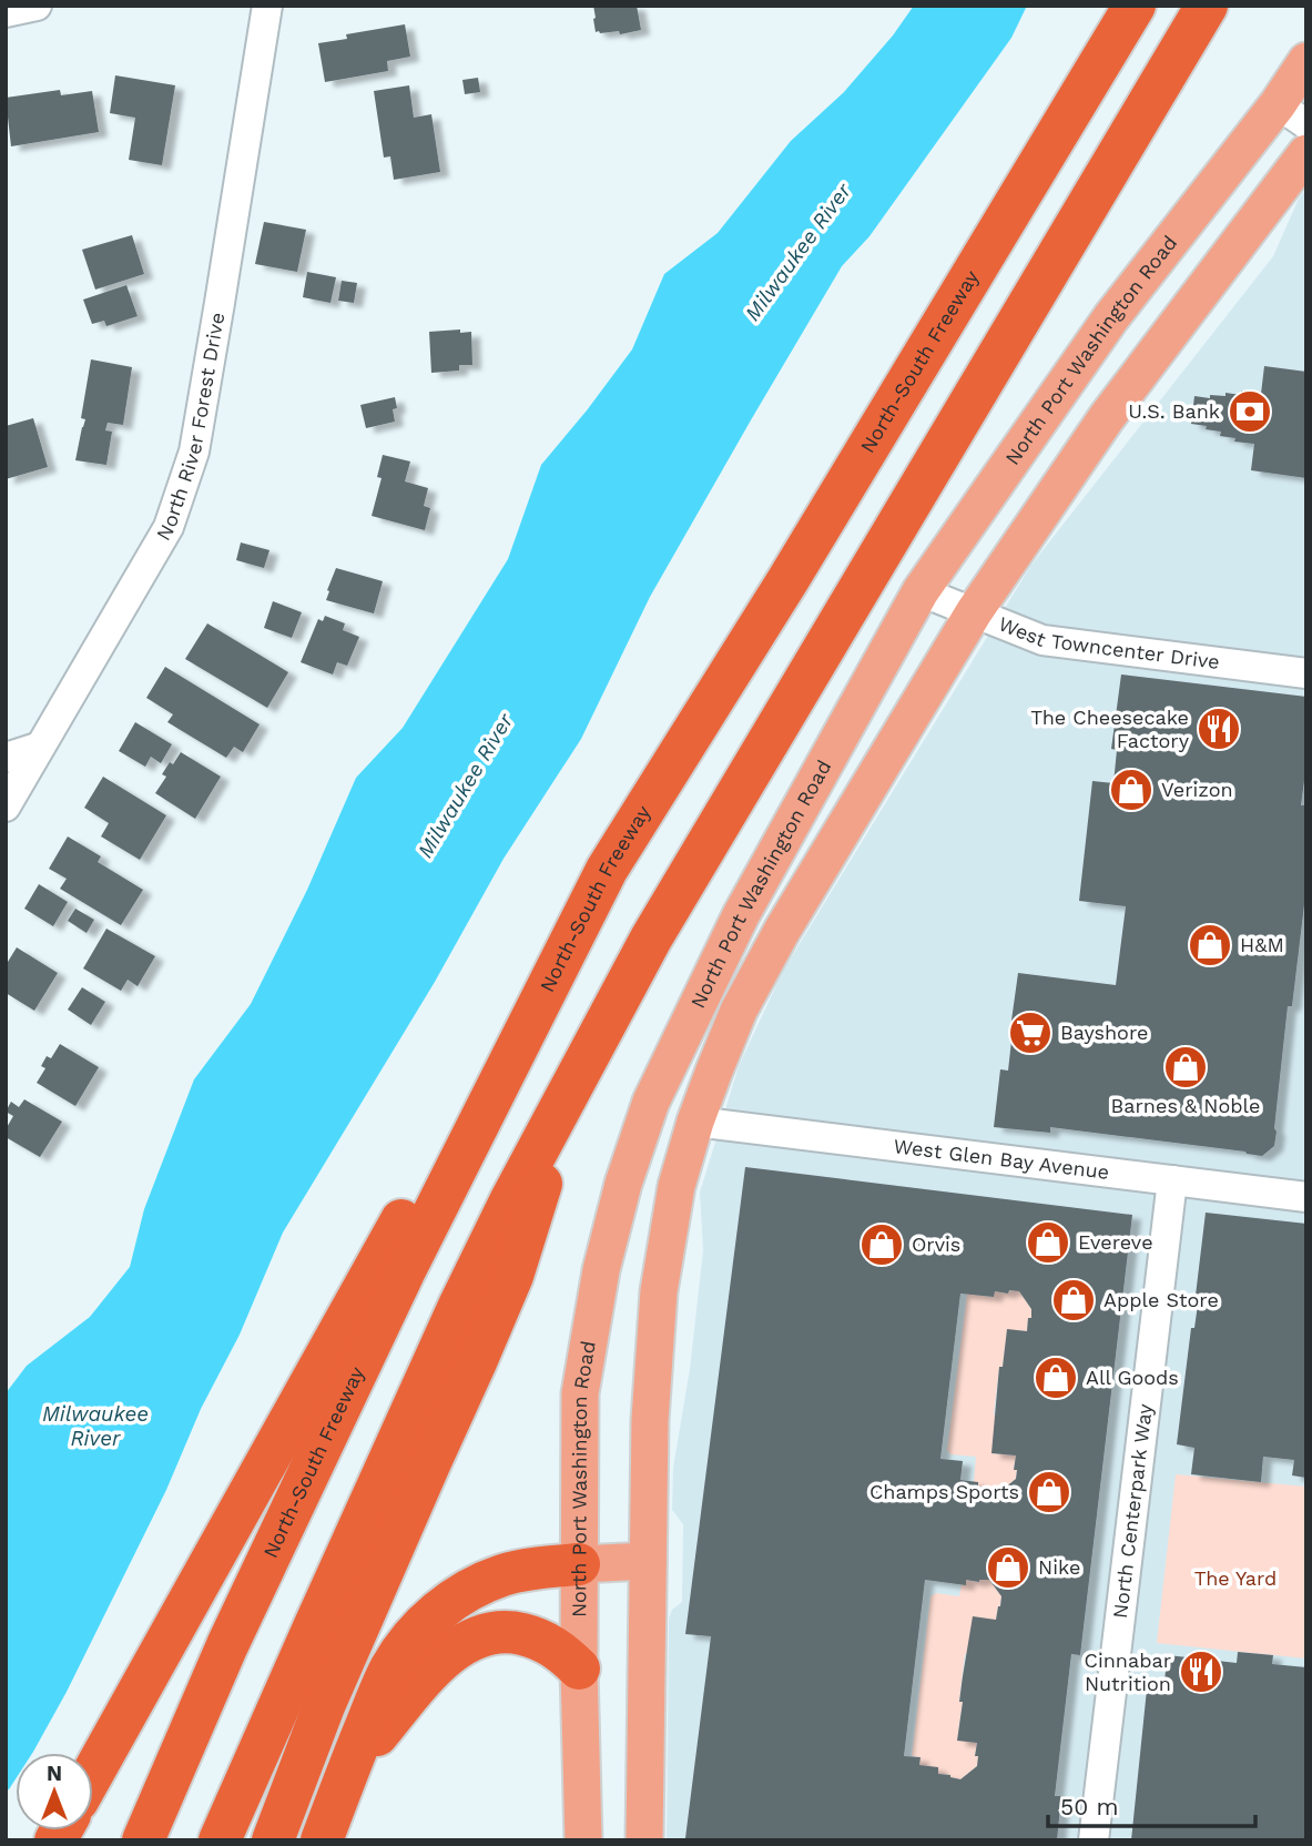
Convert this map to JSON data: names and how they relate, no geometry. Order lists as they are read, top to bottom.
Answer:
{
  "streets": {
    "highway": ["North-South Freeway"],
    "main road": ["North Port Washington Road"],
    "street": [
      "North River Forest Drive",
      "West Towncenter Drive",
      "West Glen Bay Avenue",
      "North Centerpark Way"
    ]
  },
  "crossings": [
    ["North Port Washington Road", "West Towncenter Drive"],
    ["North Port Washington Road", "West Glen Bay Avenue"],
    ["West Glen Bay Avenue", "North Centerpark Way"]
  ],
  "water": ["Milwaukee River"],
  "parks": ["The Yard"],
  "places": {
    "bank": ["U.S. Bank"],
    "restaurant": ["The Cheesecake Factory", "Cinnabar Nutrition"],
    "shop": [
      "Verizon",
      "H&M",
      "Barnes & Noble",
      "Evereve",
      "Orvis",
      "Apple Store",
      "All Goods",
      "Champs Sports",
      "Nike"
    ],
    "supermarket": ["Bayshore"]
  },
  "scale_bar": "50 m",
  "north": "top"
}
